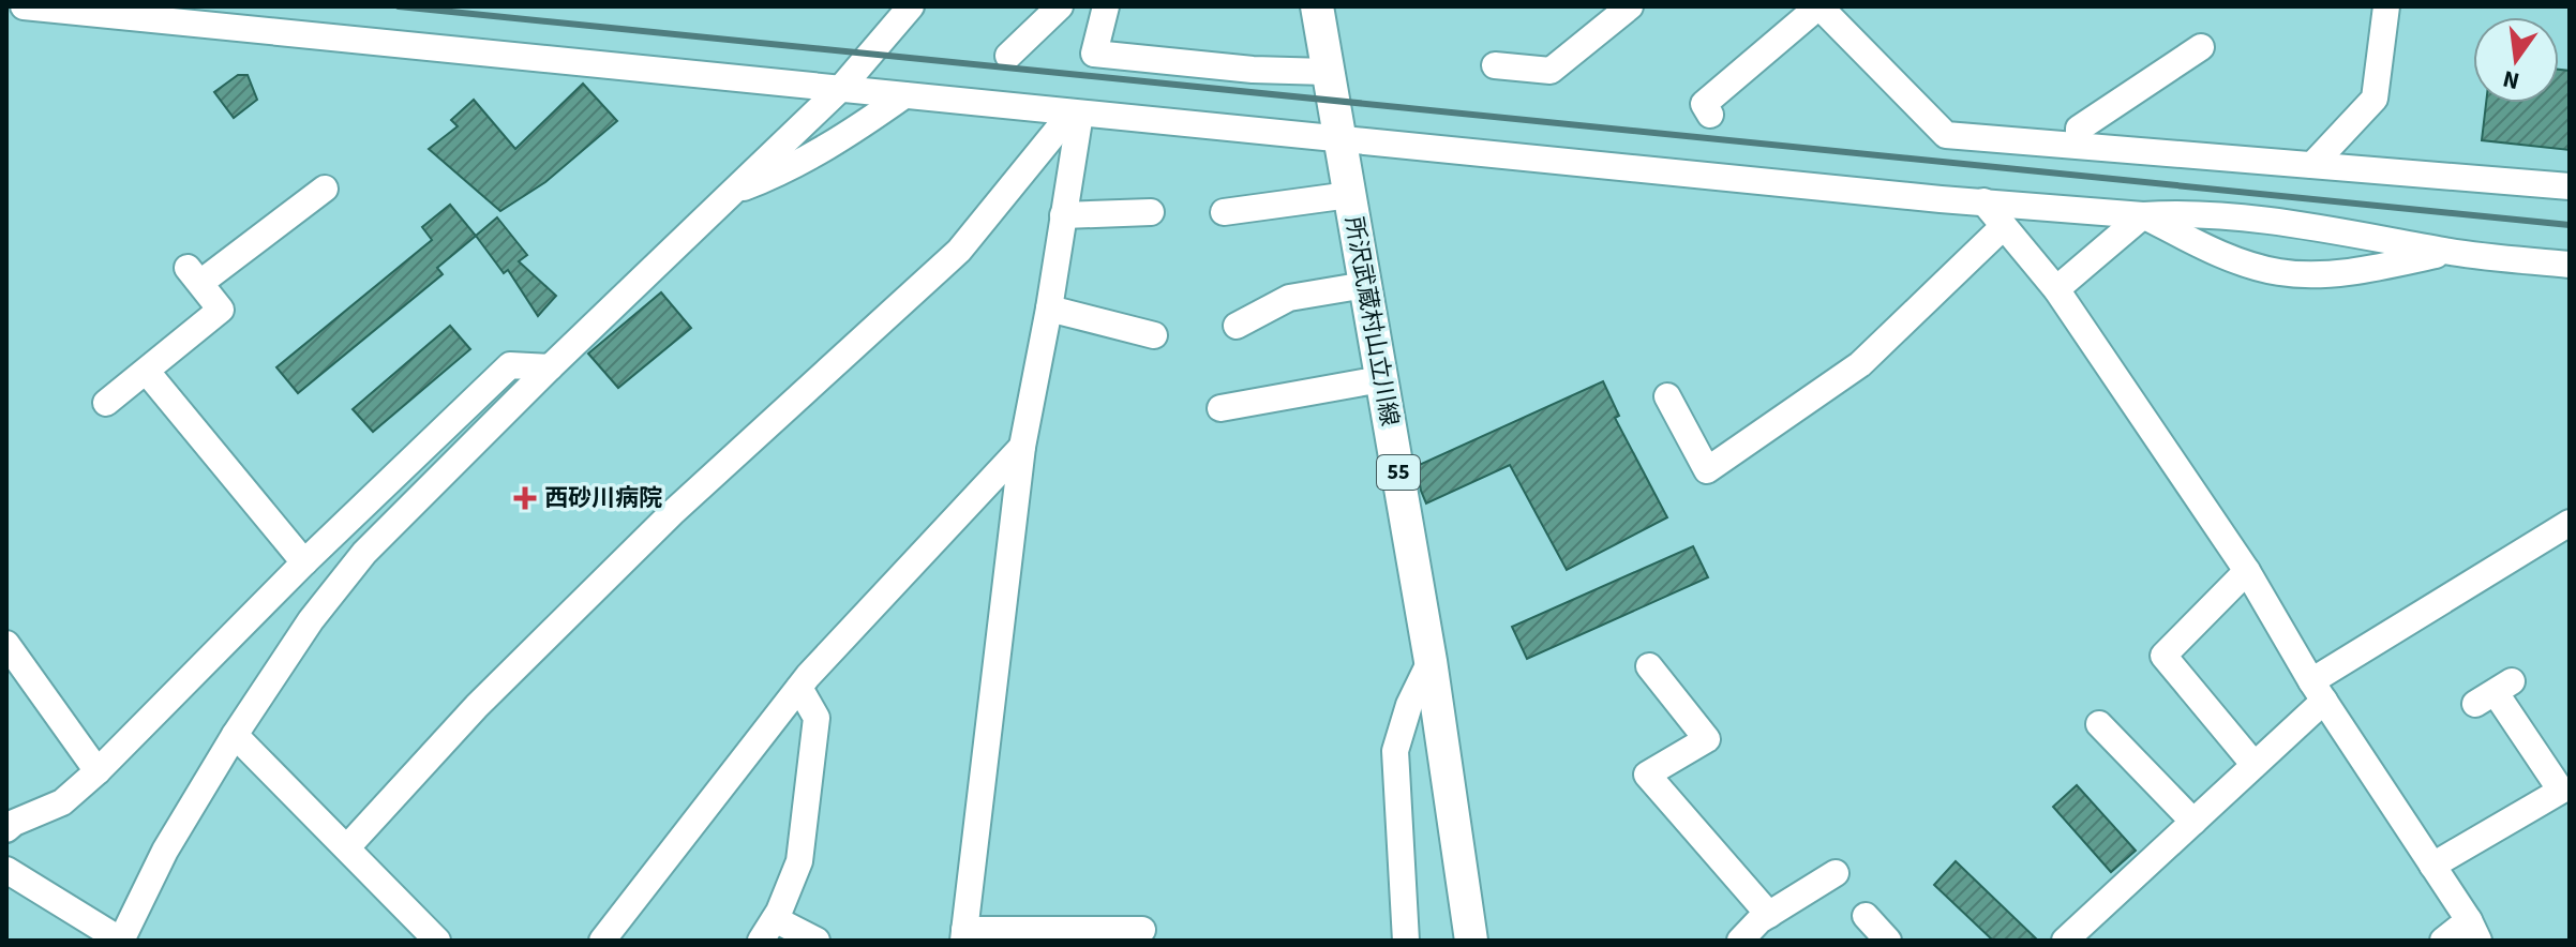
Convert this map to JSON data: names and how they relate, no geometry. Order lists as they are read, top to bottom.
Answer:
{
  "streets": {
    "main road": ["所沢武蔵村山立川線", "55"]
  },
  "places": {
    "health": ["西砂川病院"]
  },
  "north": "bottom"
}
